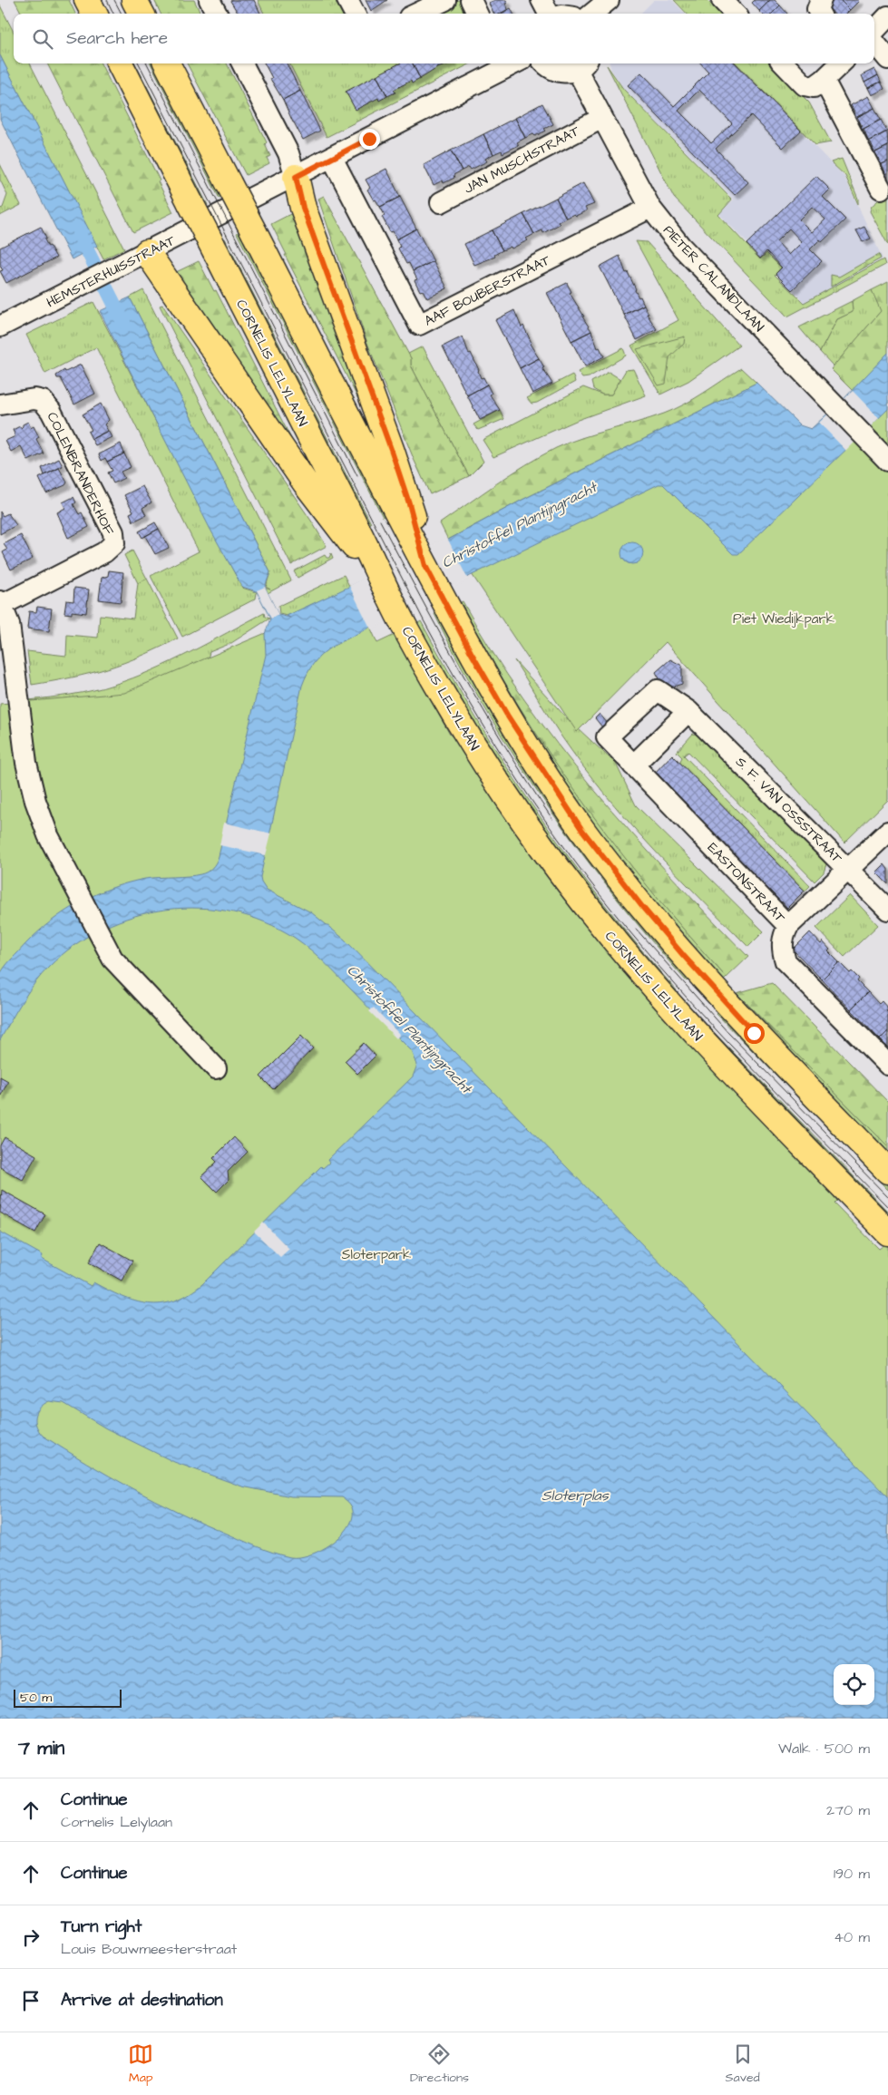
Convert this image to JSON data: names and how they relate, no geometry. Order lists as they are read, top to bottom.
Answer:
{
  "streets": {
    "main road": ["CORNELIS LELYLAAN"],
    "street": [
      "JAN MUSCHSTRAAT",
      "HEMSTERHUISSTRAAT",
      "PIETER CALANDLAAN",
      "AAF BOUBERSTRAAT",
      "COLENBRANDERHOF",
      "S. F. VAN OSSSTRAAT",
      "EASTONSTRAAT"
    ]
  },
  "crossings": [
    ["JAN MUSCHSTRAAT", "PIETER CALANDLAAN"],
    ["HEMSTERHUISSTRAAT", "AAF BOUBERSTRAAT"],
    ["PIETER CALANDLAAN", "AAF BOUBERSTRAAT"],
    ["S. F. VAN OSSSTRAAT", "EASTONSTRAAT"]
  ],
  "water": ["Christoffel Plantijngracht", "Sloterplas"],
  "parks": ["Piet Wiedijkpark", "Sloterpark"],
  "scale_bar": "50 m",
  "page": {
    "search": "Search here",
    "scale": "50 m",
    "heading": ["7 min", "Walk · 500 m"],
    "list": [
      ["Continue", "Cornelis Lelylaan", "270 m"],
      ["Continue", "190 m"],
      ["Turn right", "Louis Bouwmeesterstraat", "40 m"],
      "Arrive at destination"
    ],
    "nav": ["Map", "Directions", "Saved"]
  }
}
